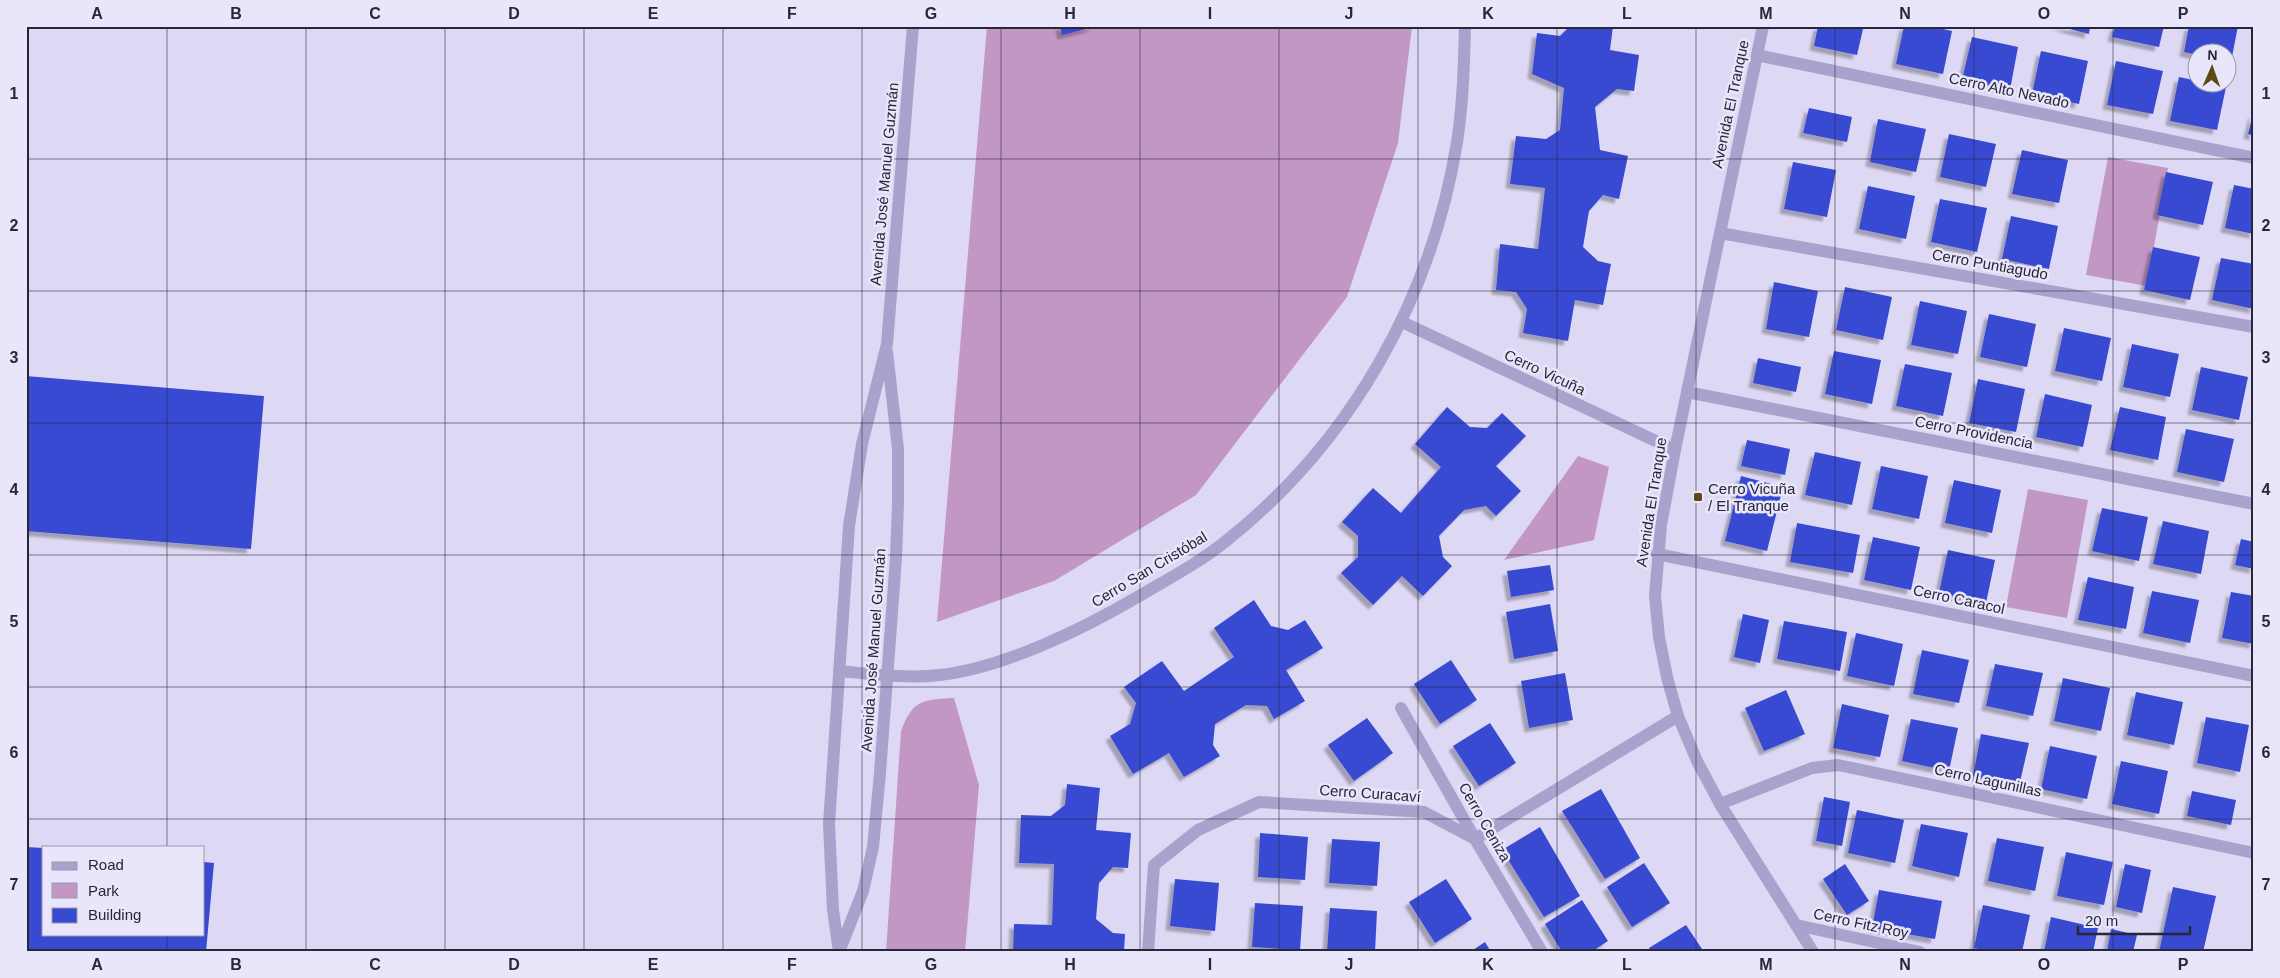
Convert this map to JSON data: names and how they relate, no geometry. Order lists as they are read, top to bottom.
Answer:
{
  "streets": {
    "street": [
      "Cerro Alto Nevado",
      "Avenida El Tranque",
      "Avenida José Manuel Guzmán",
      "Cerro Puntiagudo",
      "Cerro Vicuña",
      "Cerro Providencia",
      "Cerro San Cristóbal",
      "Cerro Caracol",
      "Cerro Lagunillas",
      "Cerro Curacaví",
      "Cerro Ceniza",
      "Cerro Fitz Roy"
    ]
  },
  "crossings": [
    ["Cerro Alto Nevado", "Avenida El Tranque"],
    ["Avenida El Tranque", "Cerro Puntiagudo"],
    ["Avenida El Tranque", "Cerro Vicuña"],
    ["Avenida El Tranque", "Cerro Providencia"],
    ["Avenida El Tranque", "Cerro Caracol"],
    ["Avenida El Tranque", "Cerro Lagunillas"],
    ["Avenida El Tranque", "Cerro Fitz Roy"],
    ["Avenida José Manuel Guzmán", "Cerro San Cristóbal"],
    ["Cerro Vicuña", "Cerro San Cristóbal"],
    ["Cerro Curacaví", "Cerro Ceniza"]
  ],
  "places": {
    "transit": ["Cerro Vicuña / El Tranque"]
  },
  "legend": ["Road", "Park", "Building"],
  "scale_bar": "20 m",
  "north": "top",
  "grid": {
    "columns": [
      "A",
      "B",
      "C",
      "D",
      "E",
      "F",
      "G",
      "H",
      "I",
      "J",
      "K",
      "L",
      "M",
      "N",
      "O",
      "P"
    ],
    "rows": [
      "1",
      "2",
      "3",
      "4",
      "5",
      "6",
      "7"
    ]
  }
}
